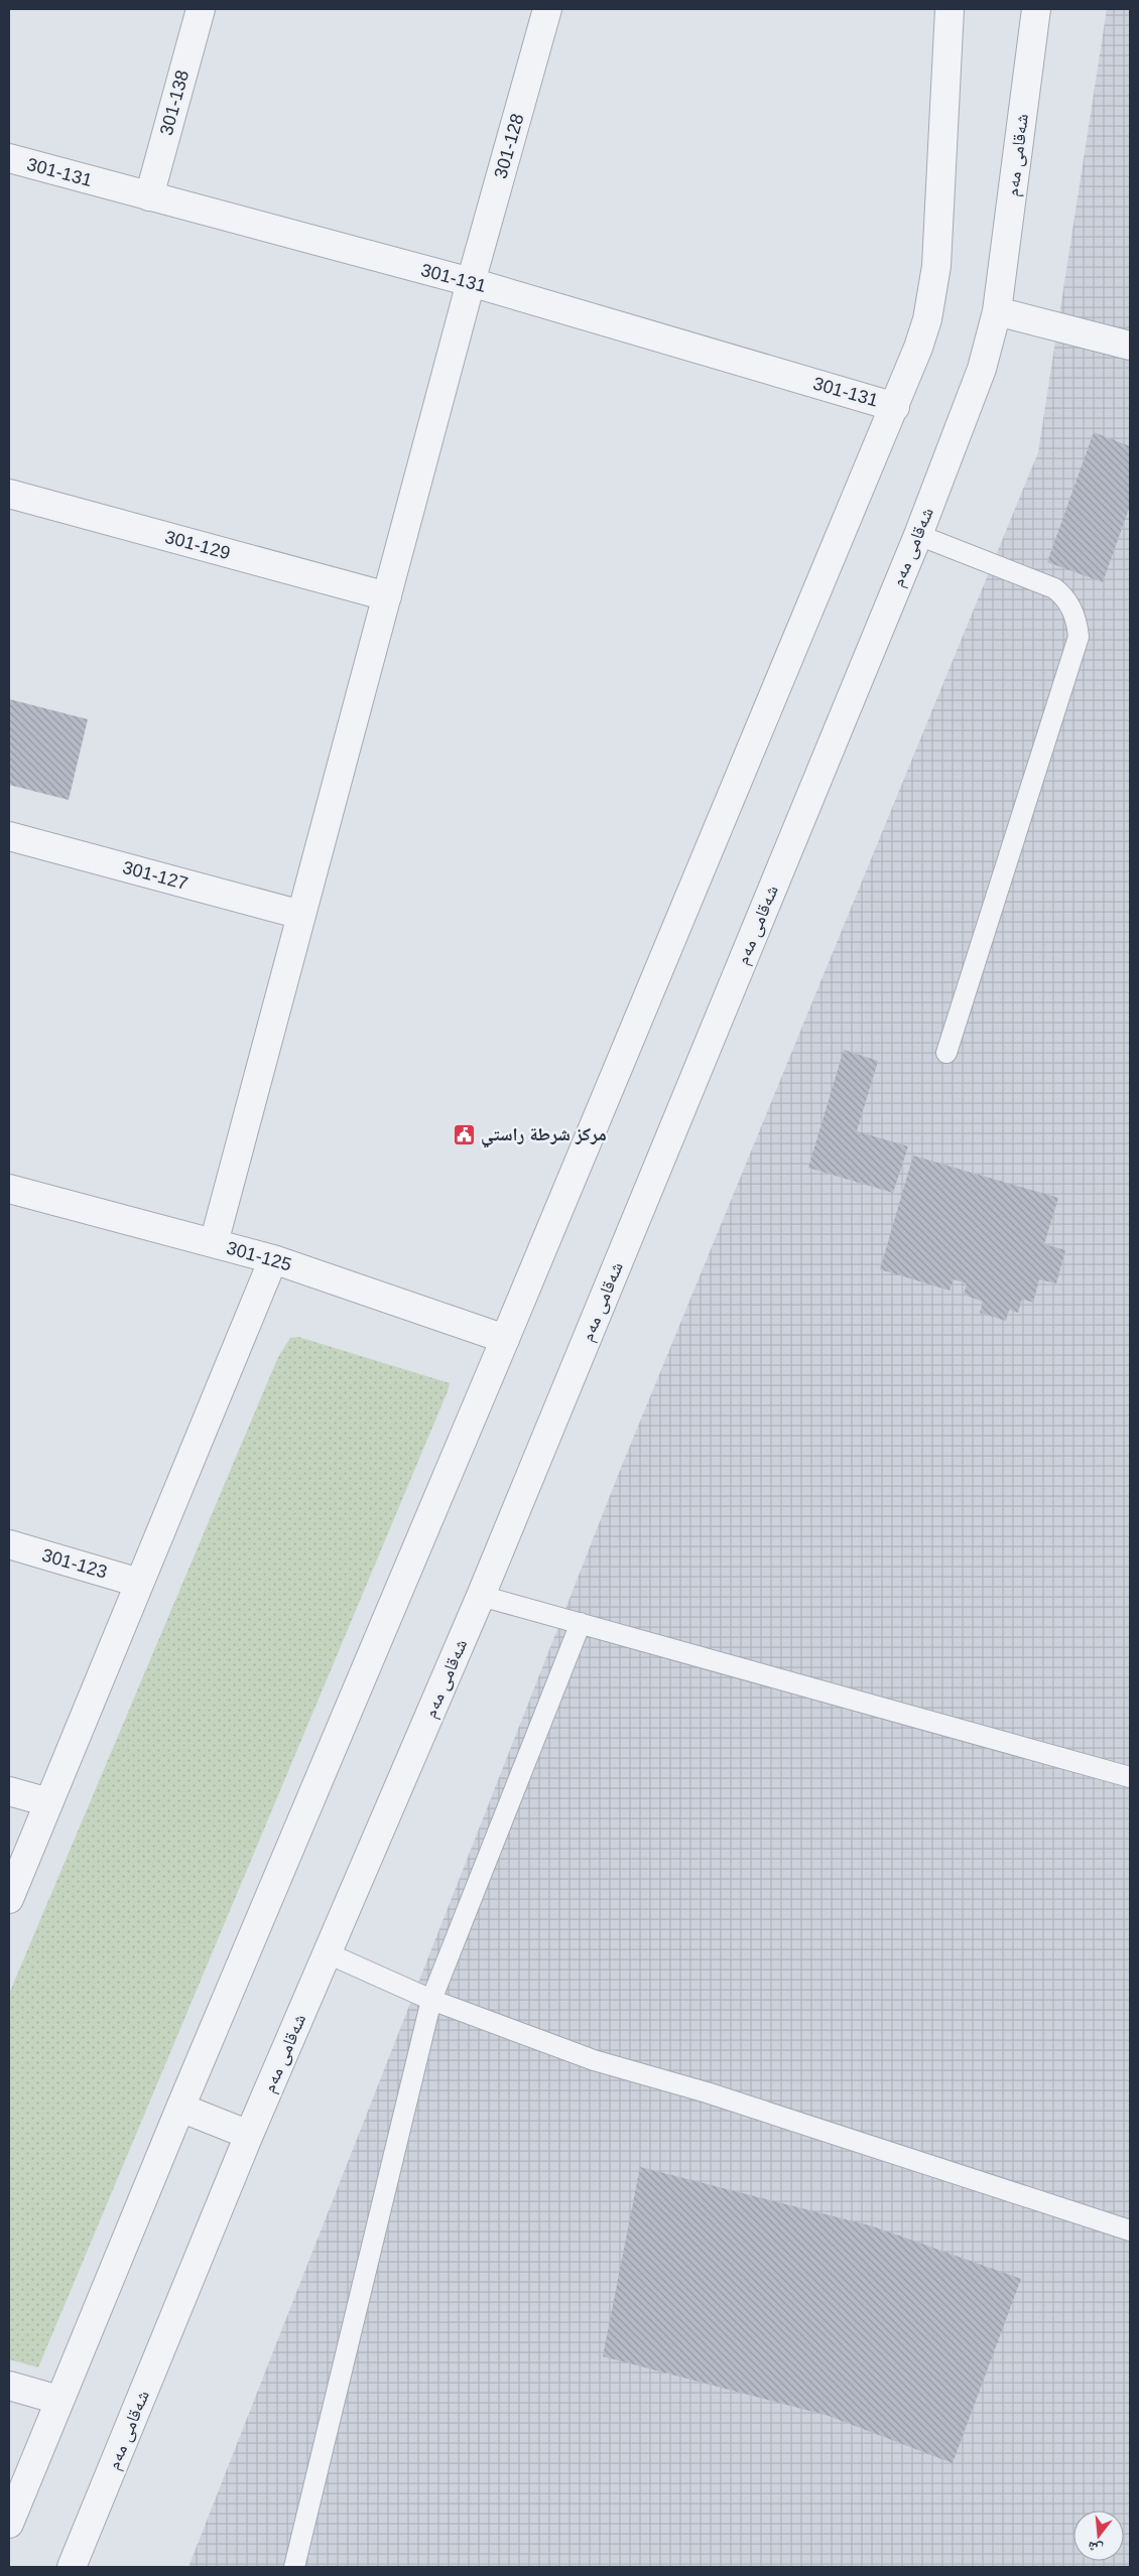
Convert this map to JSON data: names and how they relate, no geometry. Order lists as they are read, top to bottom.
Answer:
{
  "streets": {
    "street": [
      "301-138",
      "301-128",
      "شەقامی مەم",
      "301-131",
      "301-129",
      "301-127",
      "301-125",
      "301-123"
    ]
  },
  "crossings": [
    ["301-138", "301-131"],
    ["301-128", "301-131"],
    ["301-128", "301-129"],
    ["301-128", "301-127"],
    ["301-128", "301-125"]
  ],
  "places": {
    "public building": ["مركز شرطة راستي"]
  },
  "north": "bottom"
}
